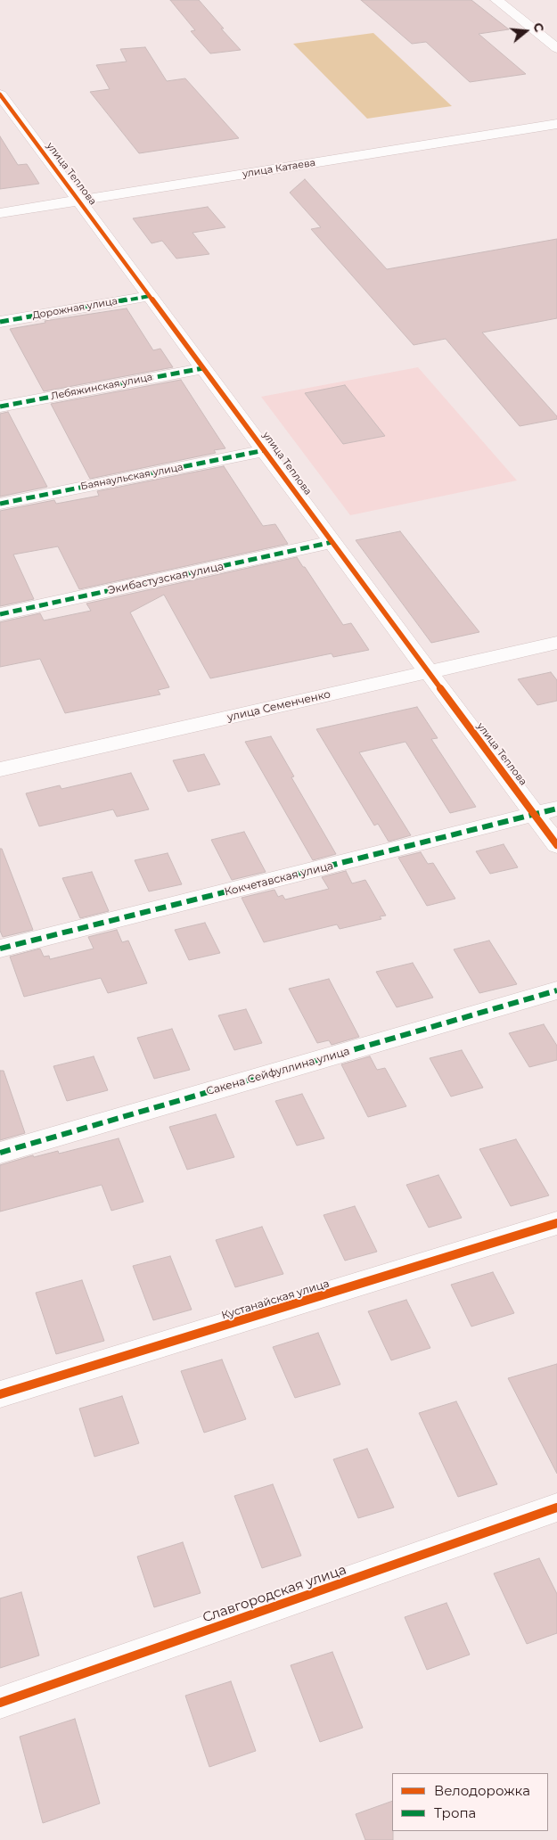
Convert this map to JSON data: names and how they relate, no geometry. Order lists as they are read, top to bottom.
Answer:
{
  "streets": {
    "street": [
      "улица Катаева",
      "улица Теплова",
      "Дорожная улица",
      "Лебяжинская улица",
      "Баянаульская улица",
      "Экибастузская улица",
      "улица Семенченко",
      "Кокчетавская улица",
      "Сакена Сейфуллина улица",
      "Кустанайская улица",
      "Славгородская улица"
    ]
  },
  "crossings": [
    ["улица Катаева", "улица Теплова"],
    ["улица Теплова", "Дорожная улица"],
    ["улица Теплова", "Лебяжинская улица"],
    ["улица Теплова", "Баянаульская улица"],
    ["улица Теплова", "Экибастузская улица"],
    ["улица Теплова", "улица Семенченко"],
    ["улица Теплова", "Кокчетавская улица"]
  ],
  "legend": ["Велодорожка", "Тропа"],
  "north": "right"
}
